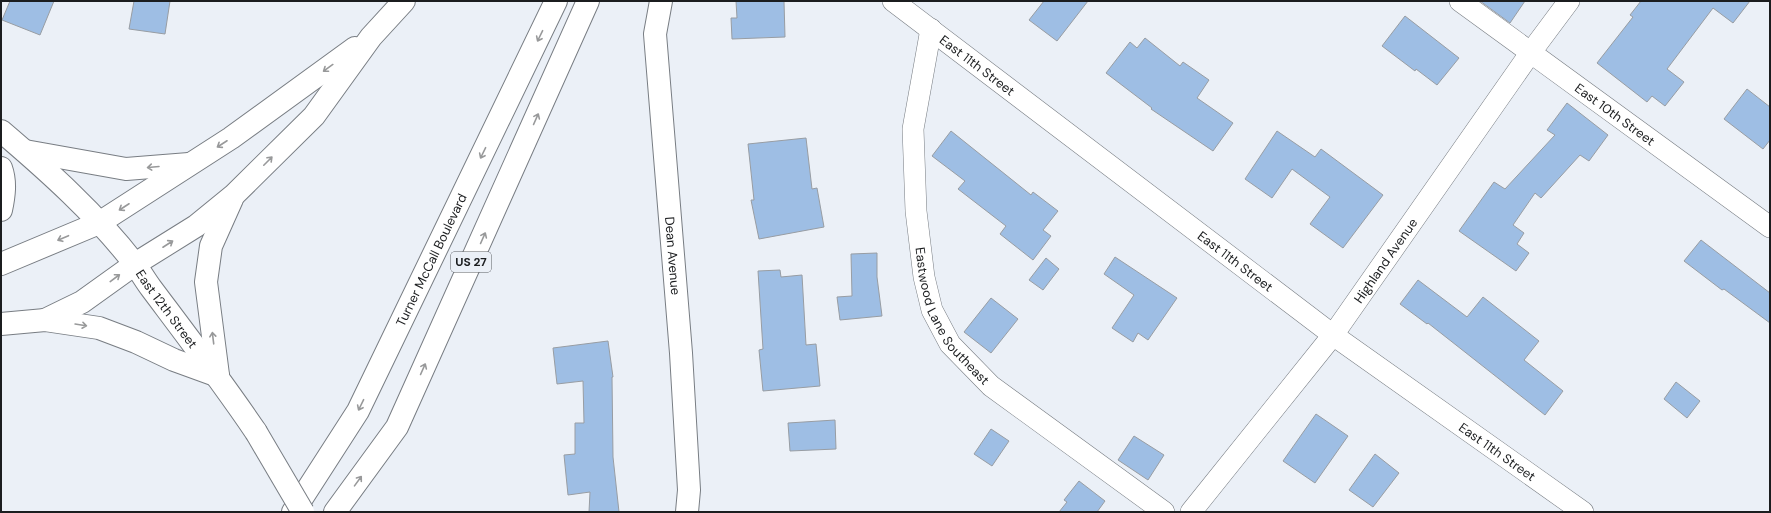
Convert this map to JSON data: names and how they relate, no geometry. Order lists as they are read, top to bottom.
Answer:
{
  "streets": {
    "main road": [
      "Dean Avenue",
      "Turner McCall Boulevard",
      "US 27",
      "East 12th Street"
    ],
    "street": [
      "East 11th Street",
      "East 10th Street",
      "Highland Avenue",
      "Eastwood Lane Southeast"
    ]
  },
  "crossings": [
    ["East 11th Street", "Highland Avenue"],
    ["East 11th Street", "Eastwood Lane Southeast"],
    ["East 10th Street", "Highland Avenue"]
  ]
}
